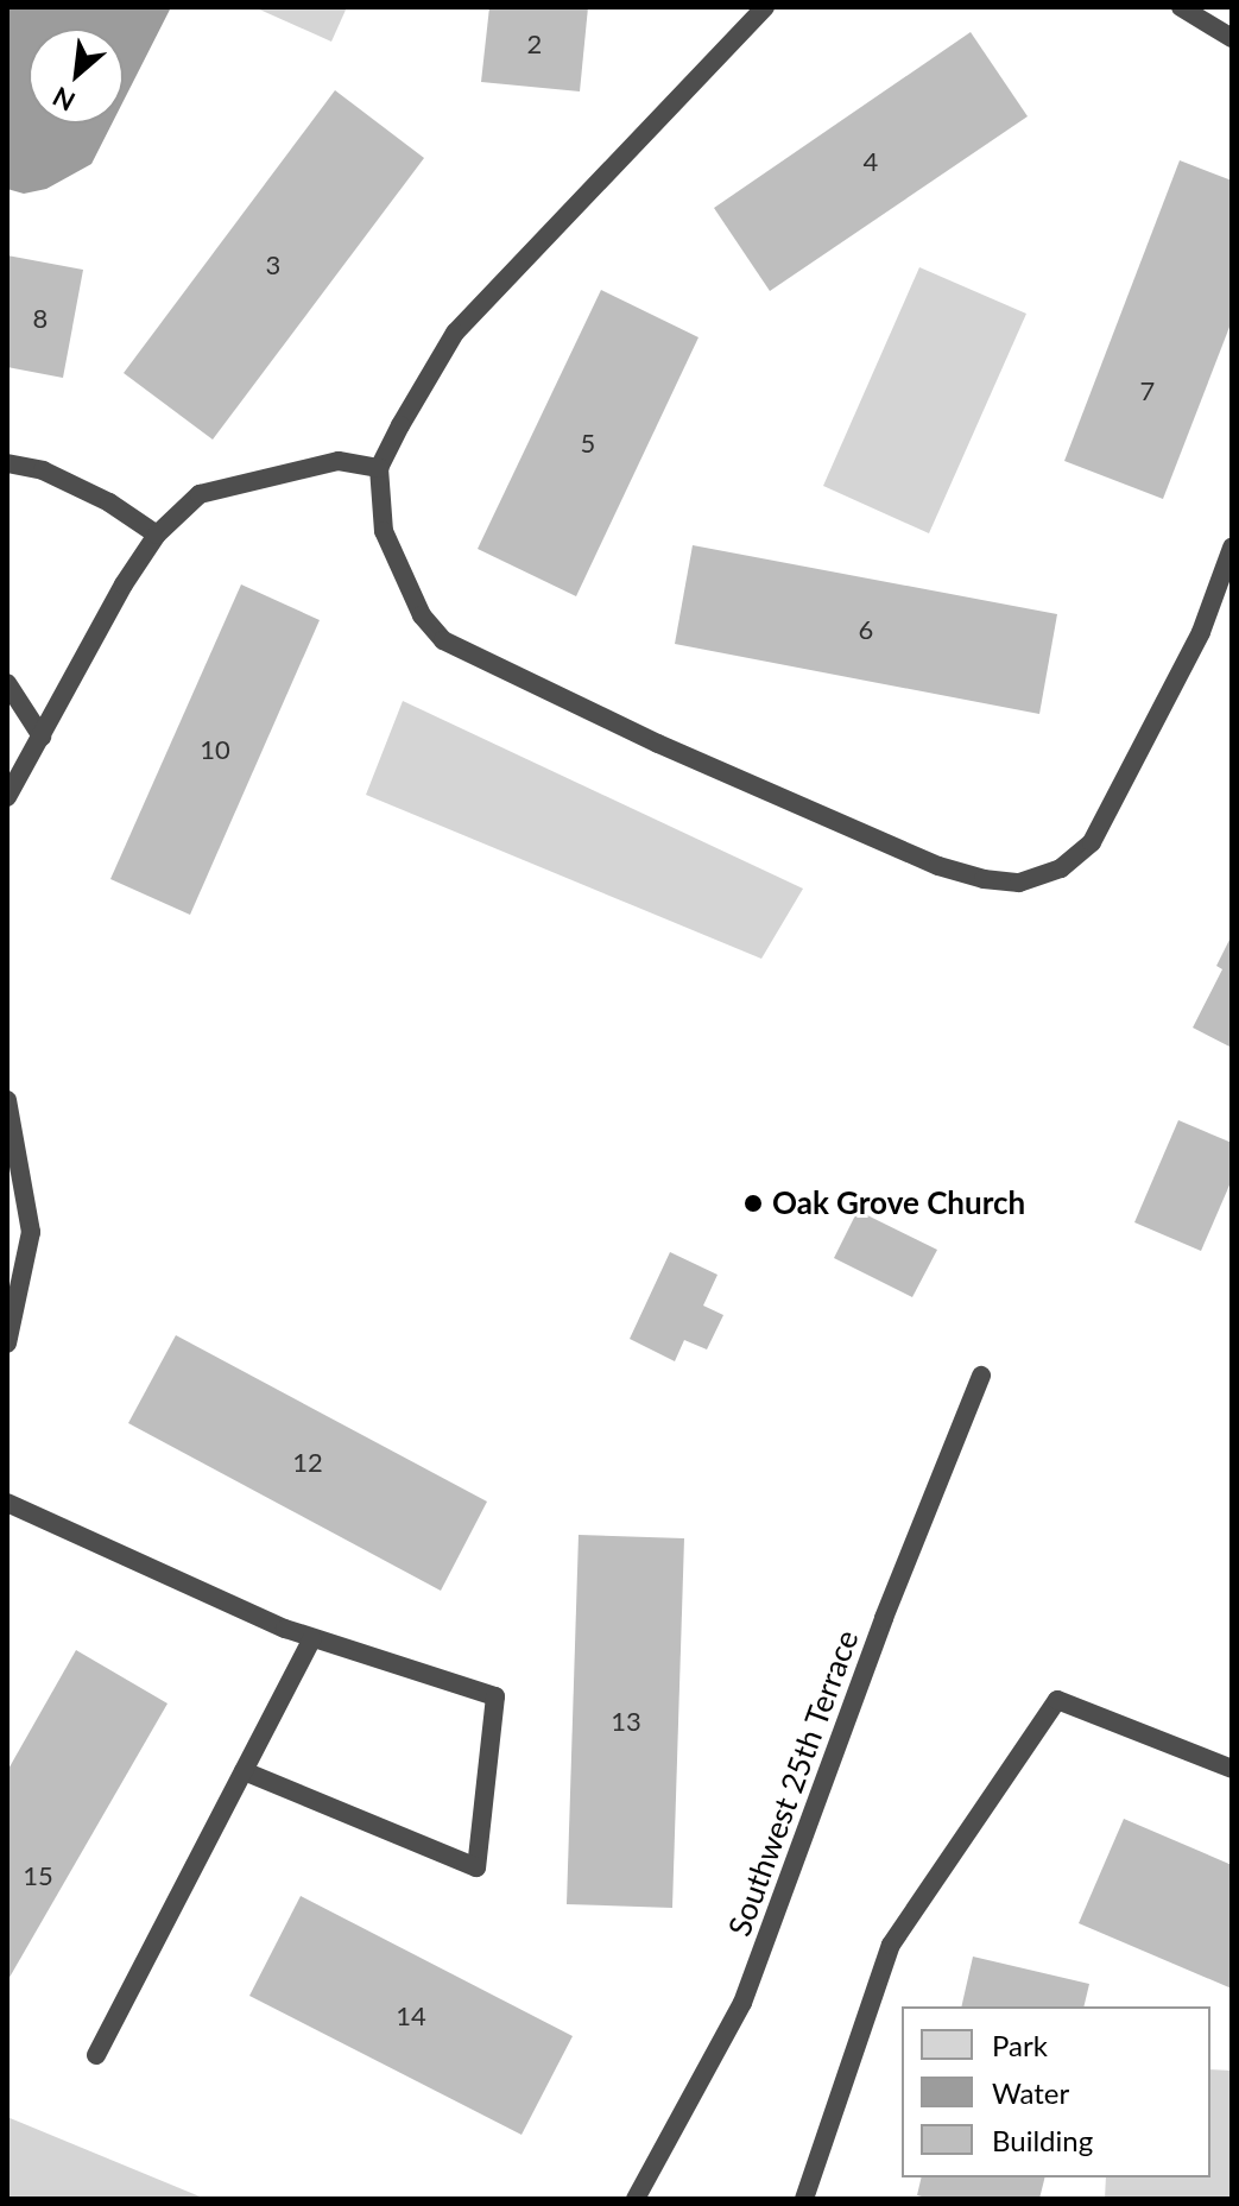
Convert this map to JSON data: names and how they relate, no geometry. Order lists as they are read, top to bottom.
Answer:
{
  "streets": {
    "lane": ["Southwest 25th Terrace"]
  },
  "places": ["Oak Grove Church"],
  "house_numbers": [
    "2",
    "4",
    "3",
    "8",
    "7",
    "5",
    "6",
    "10",
    "12",
    "13",
    "15",
    "14"
  ],
  "legend": ["Park", "Water", "Building"],
  "north": "bottom left"
}
